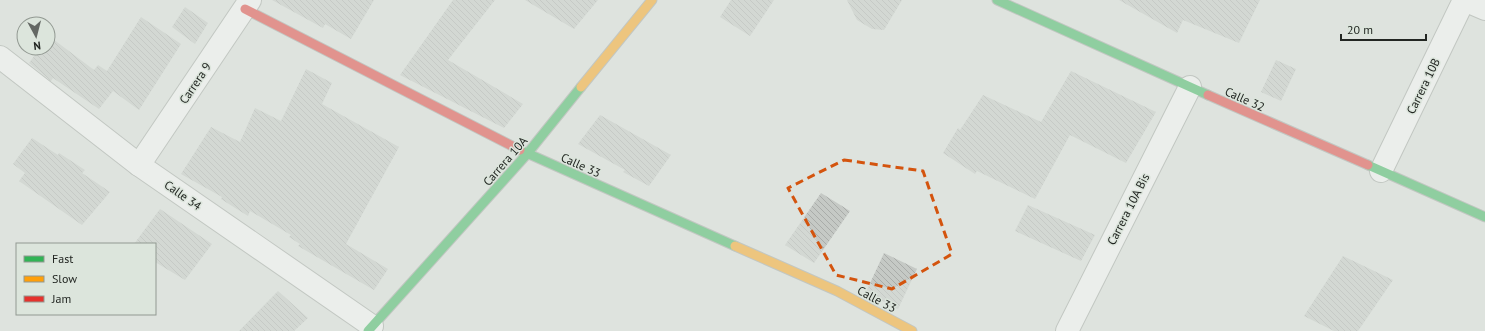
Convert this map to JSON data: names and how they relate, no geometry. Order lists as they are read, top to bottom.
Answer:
{
  "streets": {
    "street": [
      "Carrera 9",
      "Carrera 10B",
      "Calle 32",
      "Carrera 10A",
      "Calle 33",
      "Calle 34",
      "Carrera 10A Bis"
    ]
  },
  "crossings": [
    ["Carrera 9", "Calle 33"],
    ["Carrera 9", "Calle 34"],
    ["Carrera 10B", "Calle 32"],
    ["Calle 32", "Carrera 10A Bis"],
    ["Carrera 10A", "Calle 33"],
    ["Carrera 10A", "Calle 34"]
  ],
  "legend": ["Fast", "Slow", "Jam"],
  "scale_bar": "20 m",
  "north": "bottom"
}
